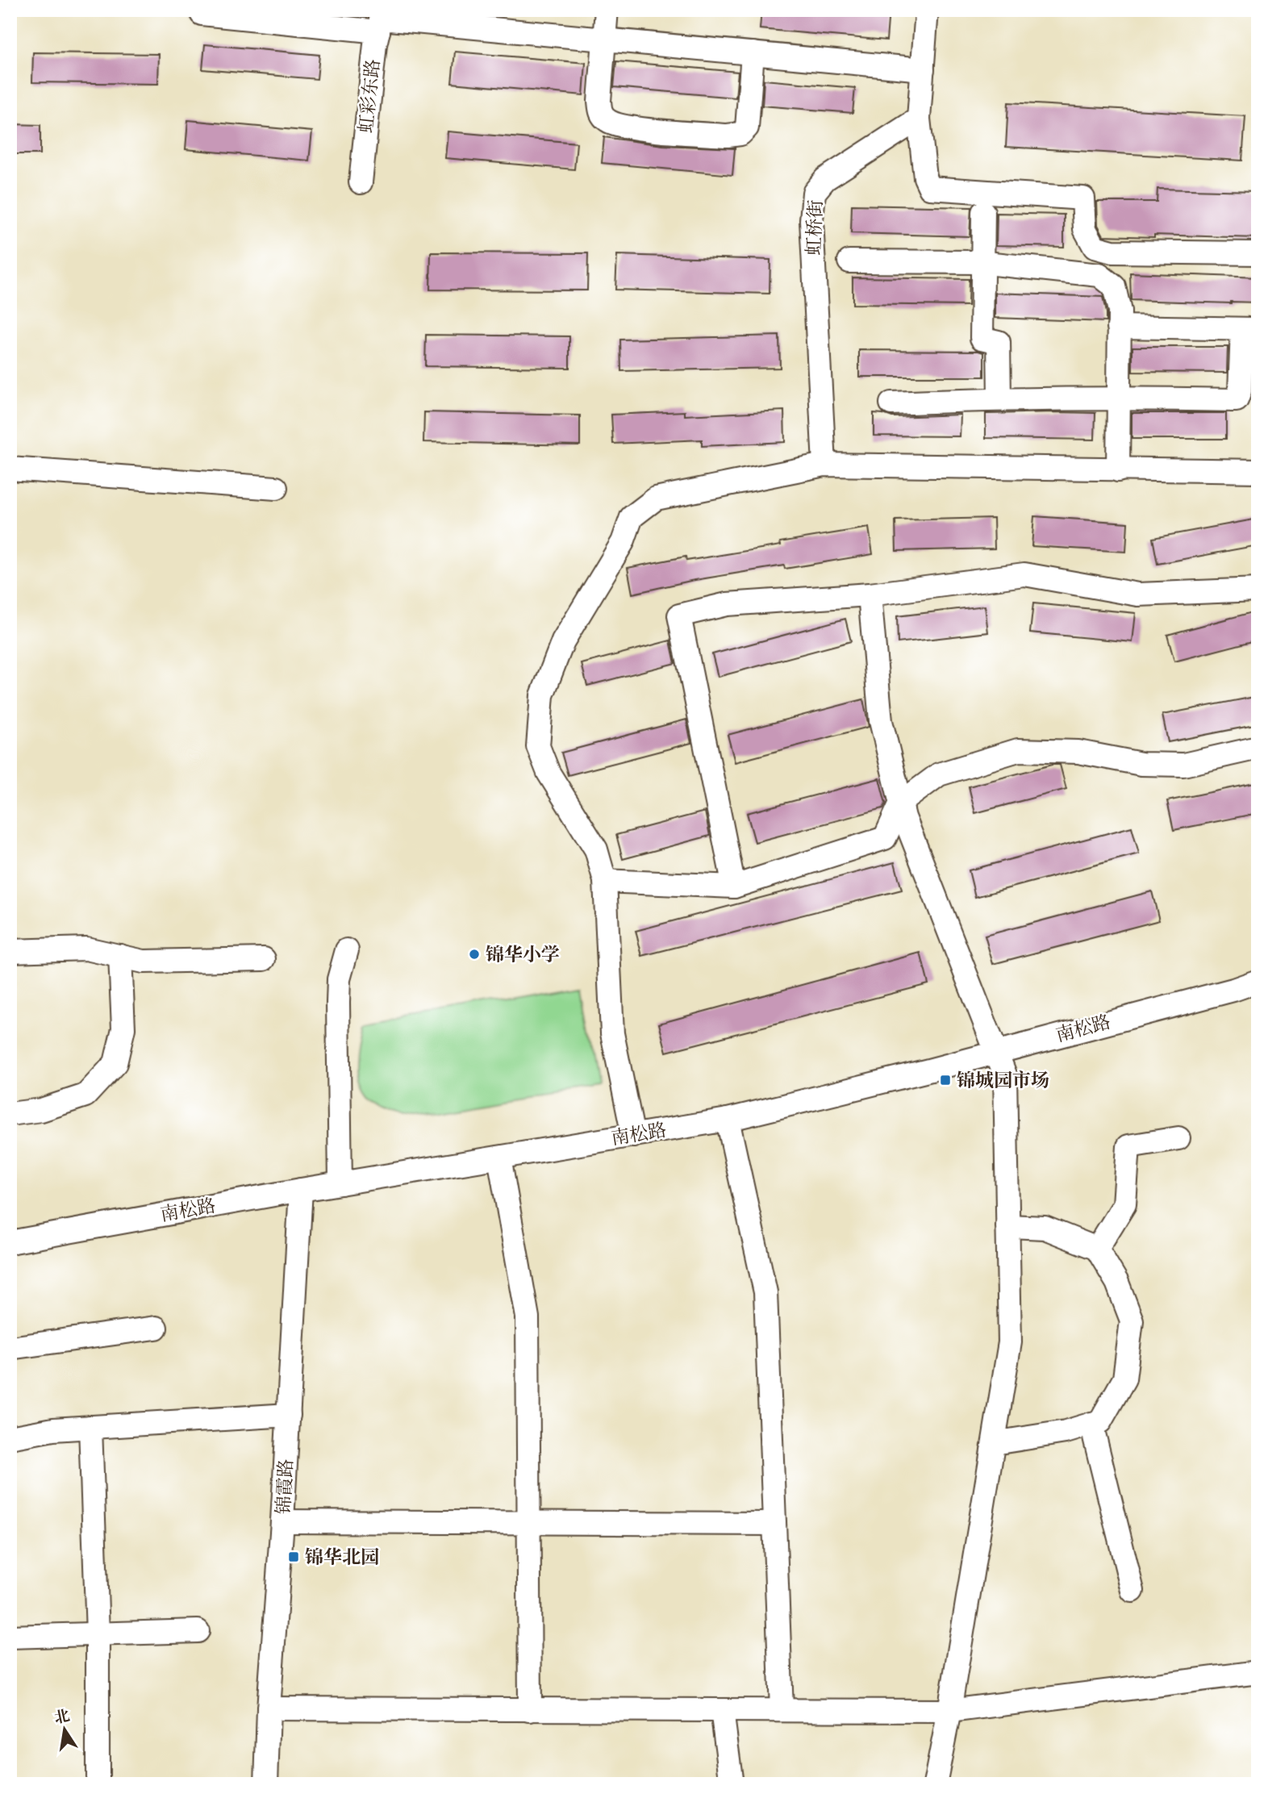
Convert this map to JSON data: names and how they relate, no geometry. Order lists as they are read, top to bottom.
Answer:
{
  "streets": {
    "street": [
      "虹彩东路",
      "虹桥街",
      "南松路",
      "锦霞路"
    ]
  },
  "crossings": [
    ["南松路", "锦霞路"]
  ],
  "places": {
    "other": ["锦华小学"],
    "transit": ["锦城园市场", "锦华北园"]
  },
  "north": "top"
}
